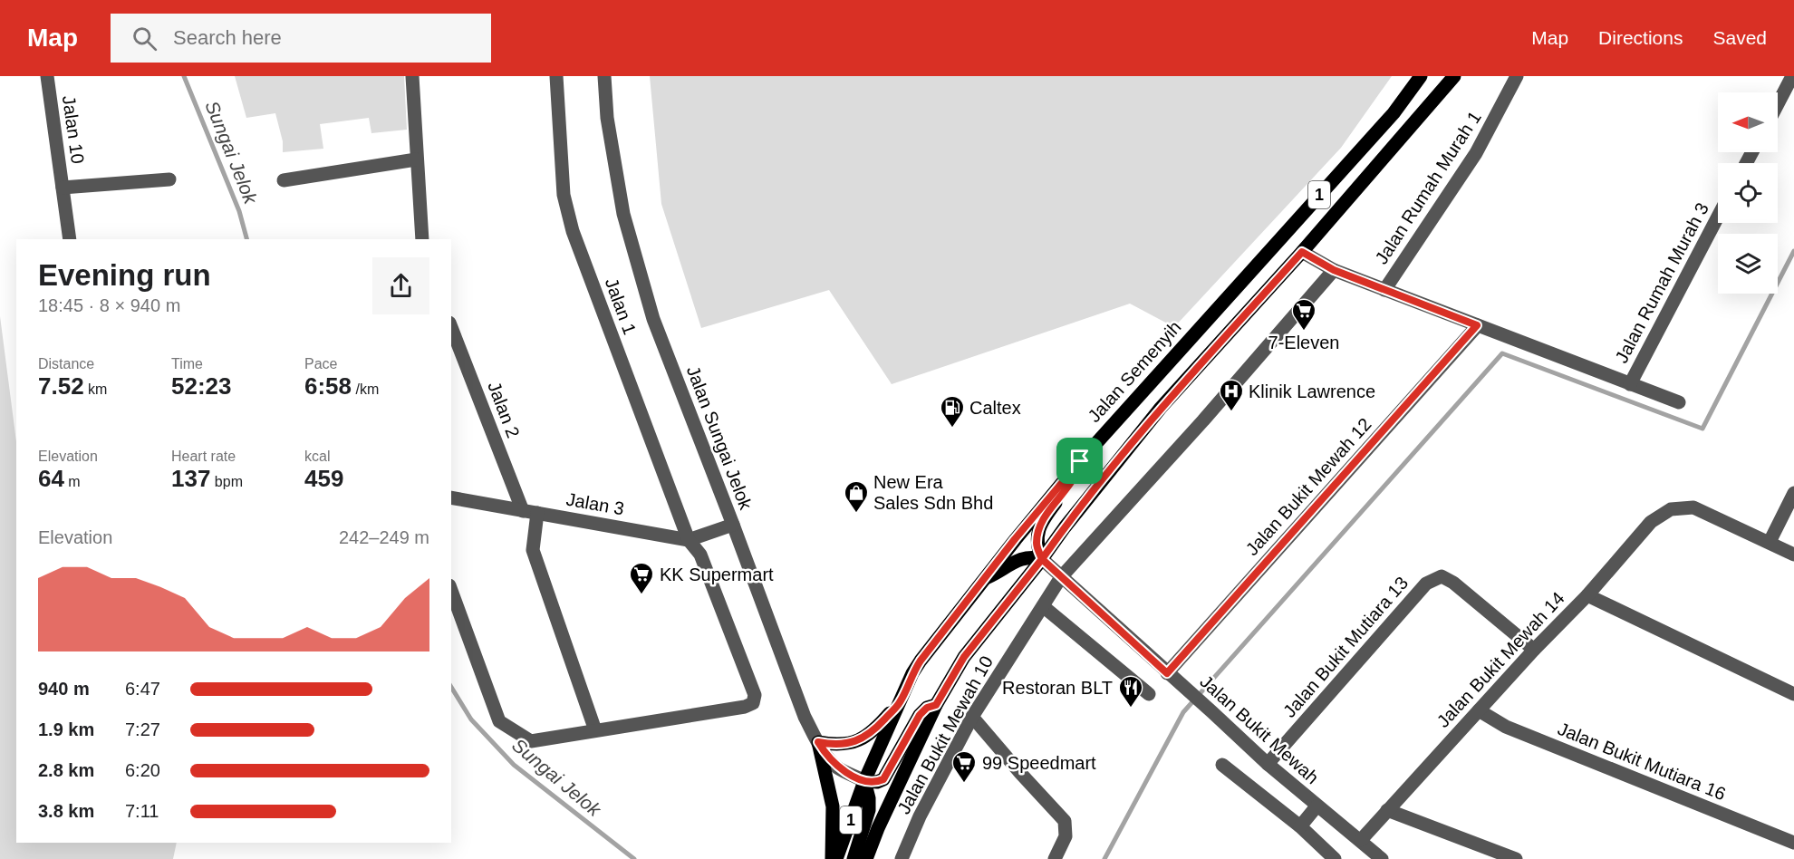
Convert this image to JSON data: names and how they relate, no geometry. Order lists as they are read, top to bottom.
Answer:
{
  "streets": {
    "main road": ["1", "Jalan Semenyih"],
    "street": [
      "Jalan 10",
      "Jalan Rumah Murah 1",
      "Jalan Rumah Murah 3",
      "Jalan 1",
      "Jalan 2",
      "Jalan Sungai Jelok",
      "Jalan Bukit Mewah 12",
      "Jalan 3",
      "Jalan Bukit Mutiara 13",
      "Jalan Bukit Mewah 14",
      "Jalan Bukit Mewah",
      "Jalan Bukit Mewah 10",
      "Jalan Bukit Mutiara 16"
    ]
  },
  "crossings": [
    ["1", "Jalan Bukit Mewah"],
    ["Jalan 1", "Jalan 3"],
    ["Jalan Semenyih", "Jalan Sungai Jelok"],
    ["Jalan 2", "Jalan 3"],
    ["Jalan Sungai Jelok", "Jalan 3"],
    ["Jalan Bukit Mewah 12", "Jalan Bukit Mewah"],
    ["Jalan Bukit Mutiara 13", "Jalan Bukit Mewah 14"],
    ["Jalan Bukit Mutiara 13", "Jalan Bukit Mewah"],
    ["Jalan Bukit Mewah 14", "Jalan Bukit Mewah"],
    ["Jalan Bukit Mewah 14", "Jalan Bukit Mutiara 16"],
    ["Jalan Bukit Mewah", "Jalan Bukit Mewah 10"]
  ],
  "water": ["Sungai Jelok"],
  "places": {
    "supermarket": ["7-Eleven", "KK Supermart", "99 Speedmart"],
    "hospital": ["Klinik Lawrence"],
    "fuel station": ["Caltex"],
    "shop": ["New Era Sales Sdn Bhd"],
    "restaurant": ["Restoran BLT"]
  },
  "north": "left",
  "page": {
    "header": "Map",
    "search": "Search here",
    "nav": ["Map", "Directions", "Saved"],
    "heading": ["Evening run", "18:45 · 8 × 940 m"],
    "stats": [
      ["Distance", "7.52 km"],
      ["Time", "52:23"],
      ["Pace", "6:58 /km"],
      ["Elevation", "64 m"],
      ["Heart rate", "137 bpm"],
      ["kcal", "459"]
    ],
    "chart": ["Elevation", "242–249 m"],
    "list": [
      {
        "name": "940 m",
        "note": "6:47"
      },
      {
        "name": "1.9 km",
        "note": "7:27"
      },
      {
        "name": "2.8 km",
        "note": "6:20"
      },
      {
        "name": "3.8 km",
        "note": "7:11"
      }
    ]
  }
}
